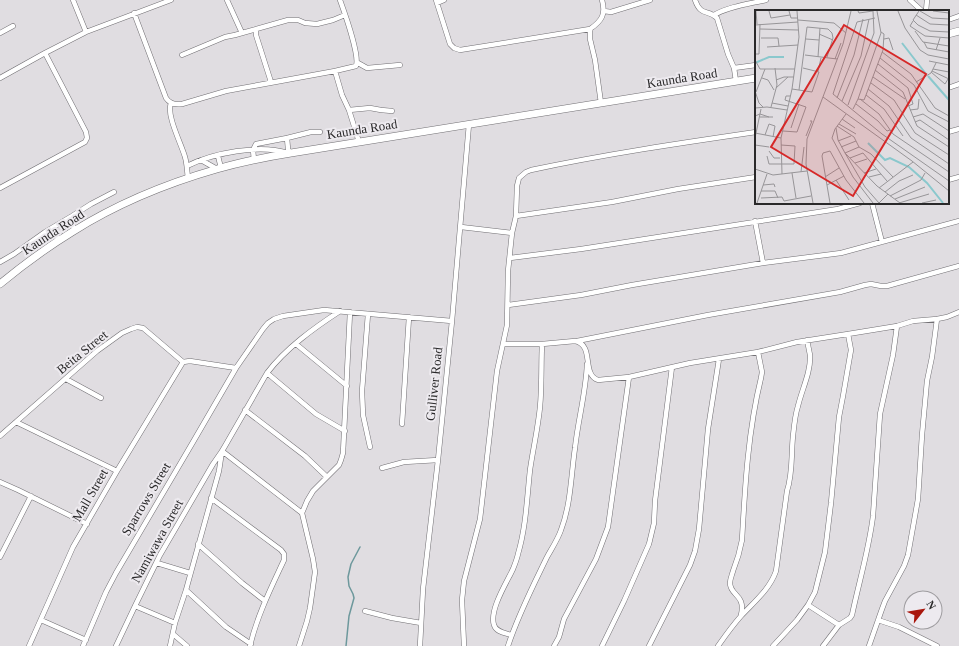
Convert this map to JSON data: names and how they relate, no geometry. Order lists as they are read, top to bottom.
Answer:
{
  "streets": {
    "main road": ["Kaunda Road"],
    "street": [
      "Beita Street",
      "Gulliver Road",
      "Mall Street",
      "Sparrows Street",
      "Namiwawa Street"
    ]
  },
  "crossings": [
    ["Kaunda Road", "Gulliver Road"],
    ["Beita Street", "Mall Street"],
    ["Gulliver Road", "Sparrows Street"],
    ["Sparrows Street", "Namiwawa Street"]
  ],
  "north": "top right"
}
